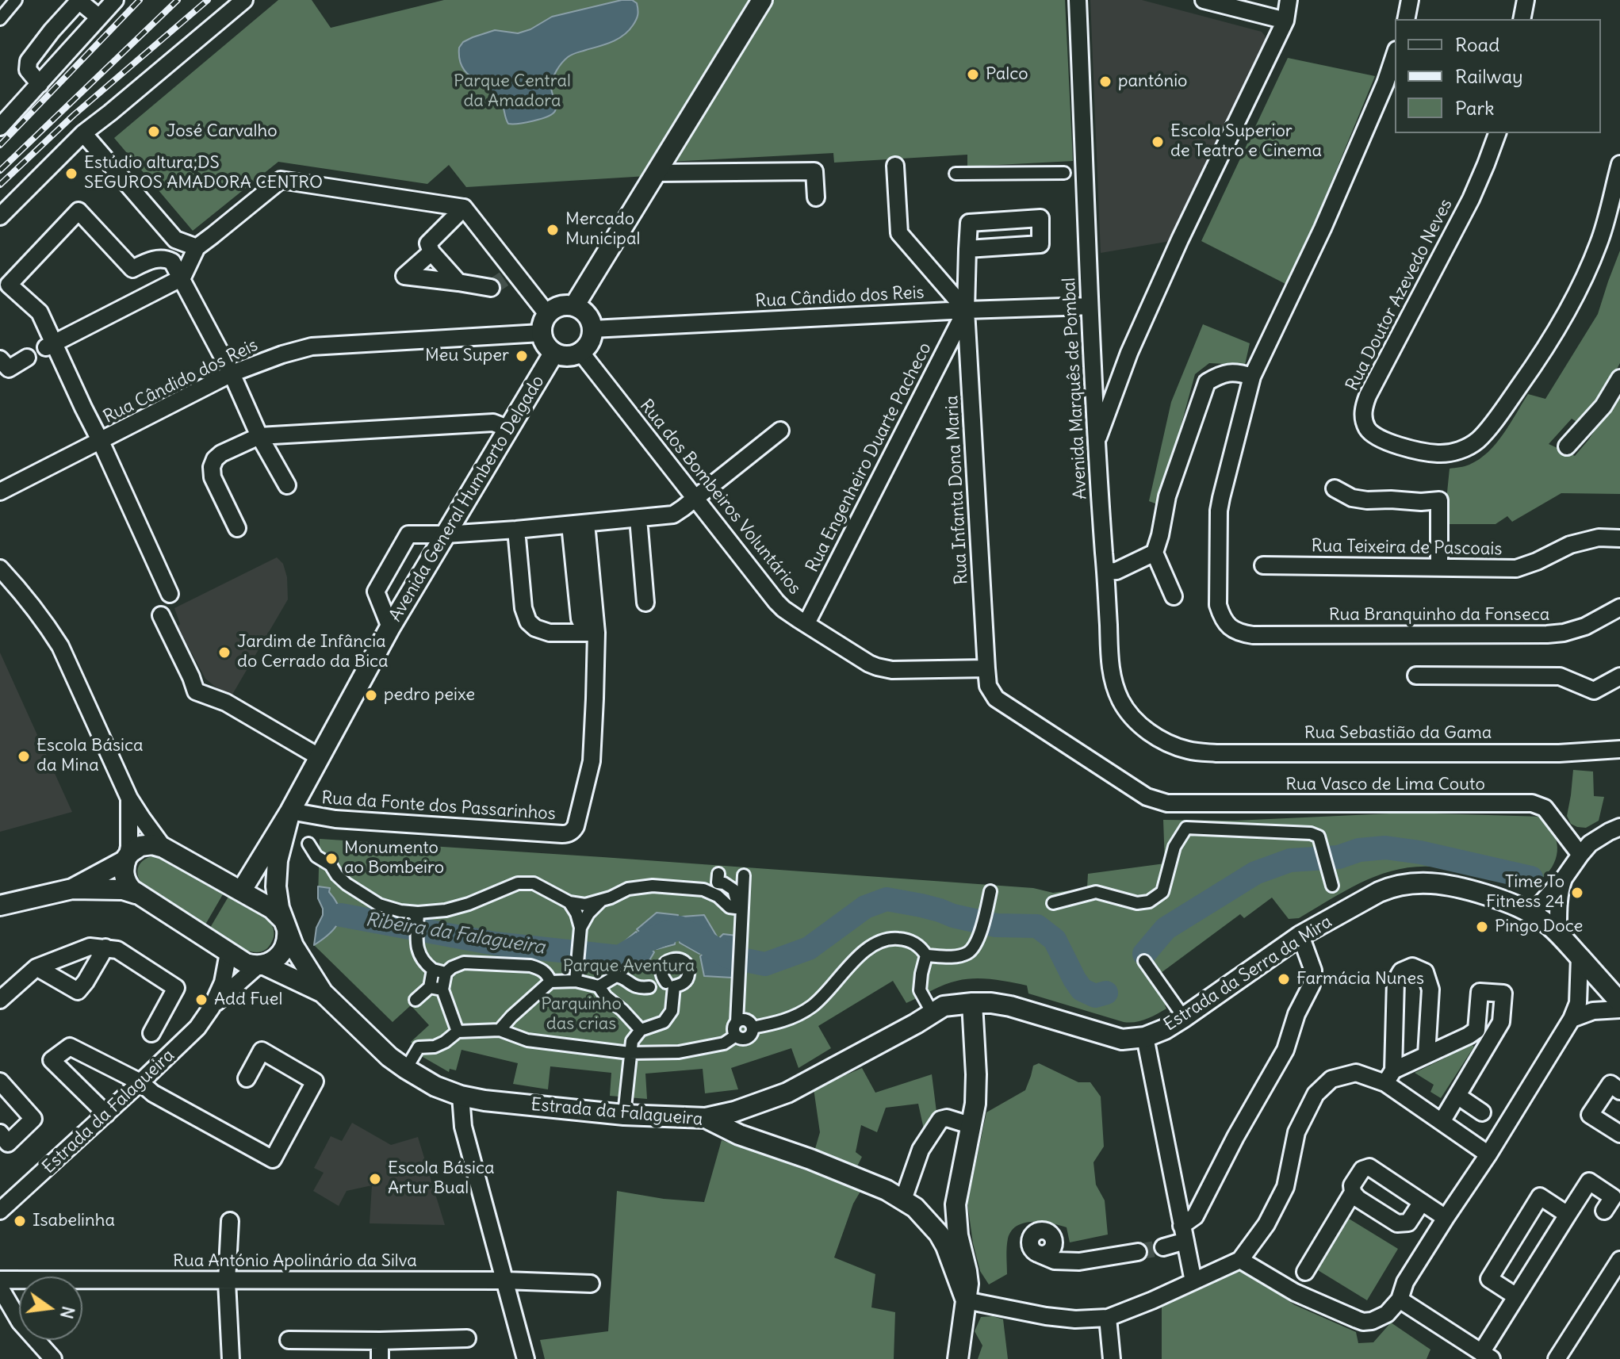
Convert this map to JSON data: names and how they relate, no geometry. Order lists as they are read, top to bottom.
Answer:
{
  "streets": {
    "street": [
      "Rua Doutor Azevedo Neves",
      "Rua Cândido dos Reis",
      "Avenida Marquês de Pombal",
      "Rua Engenheiro Duarte Pacheco",
      "Rua Infanta Dona Maria",
      "Rua dos Bombeiros Voluntários",
      "Avenida General Humberto Delgado",
      "Rua Teixeira de Pascoais",
      "Rua Branquinho da Fonseca",
      "Rua Sebastião da Gama",
      "Rua Vasco de Lima Couto",
      "Rua da Fonte dos Passarinhos",
      "Estrada da Serra da Mira",
      "Estrada da Falagueira",
      "Rua António Apolinário da Silva"
    ]
  },
  "crossings": [
    ["Rua Cândido dos Reis", "Avenida Marquês de Pombal"],
    ["Rua Cândido dos Reis", "Rua Engenheiro Duarte Pacheco"],
    ["Rua Cândido dos Reis", "Rua Infanta Dona Maria"],
    ["Rua Cândido dos Reis", "Rua dos Bombeiros Voluntários"],
    ["Rua Cândido dos Reis", "Avenida General Humberto Delgado"],
    ["Avenida Marquês de Pombal", "Rua Sebastião da Gama"],
    ["Rua Engenheiro Duarte Pacheco", "Rua Infanta Dona Maria"],
    ["Rua Engenheiro Duarte Pacheco", "Rua dos Bombeiros Voluntários"],
    ["Rua Infanta Dona Maria", "Rua dos Bombeiros Voluntários"],
    ["Rua Infanta Dona Maria", "Rua Vasco de Lima Couto"],
    ["Rua dos Bombeiros Voluntários", "Avenida General Humberto Delgado"],
    ["Rua dos Bombeiros Voluntários", "Rua Vasco de Lima Couto"],
    ["Avenida General Humberto Delgado", "Rua da Fonte dos Passarinhos"],
    ["Avenida General Humberto Delgado", "Estrada da Falagueira"],
    ["Estrada da Serra da Mira", "Estrada da Falagueira"]
  ],
  "water": ["Ribeira da Falagueira"],
  "parks": ["Parque Central da Amadora", "Parque Aventura", "Parquinho das crias"],
  "places": [
    "Palco",
    "pantónio",
    "José Carvalho",
    "Escola Superior de Teatro e Cinema",
    "Estúdio altura;DS SEGUROS AMADORA CENTRO",
    "Mercado Municipal",
    "Meu Super",
    "Jardim de Infância do Cerrado da Bica",
    "pedro peixe",
    "Escola Básica da Mina",
    "Monumento ao Bombeiro",
    "Time To Fitness 24",
    "Pingo Doce",
    "Farmácia Nunes",
    "Add Fuel",
    "Escola Básica Artur Bual",
    "Isabelinha"
  ],
  "legend": ["Road", "Railway", "Park"],
  "north": "right"
}
